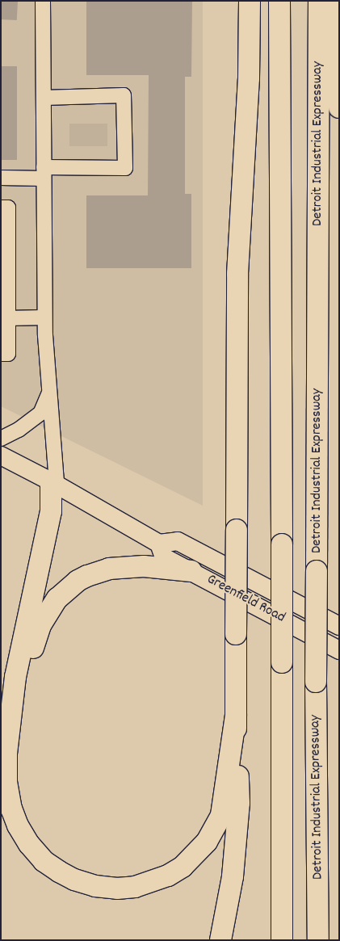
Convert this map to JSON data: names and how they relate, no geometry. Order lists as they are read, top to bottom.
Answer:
{
  "streets": {
    "highway": ["Detroit Industrial Expressway"],
    "main road": ["Greenfield Road"]
  }
}
